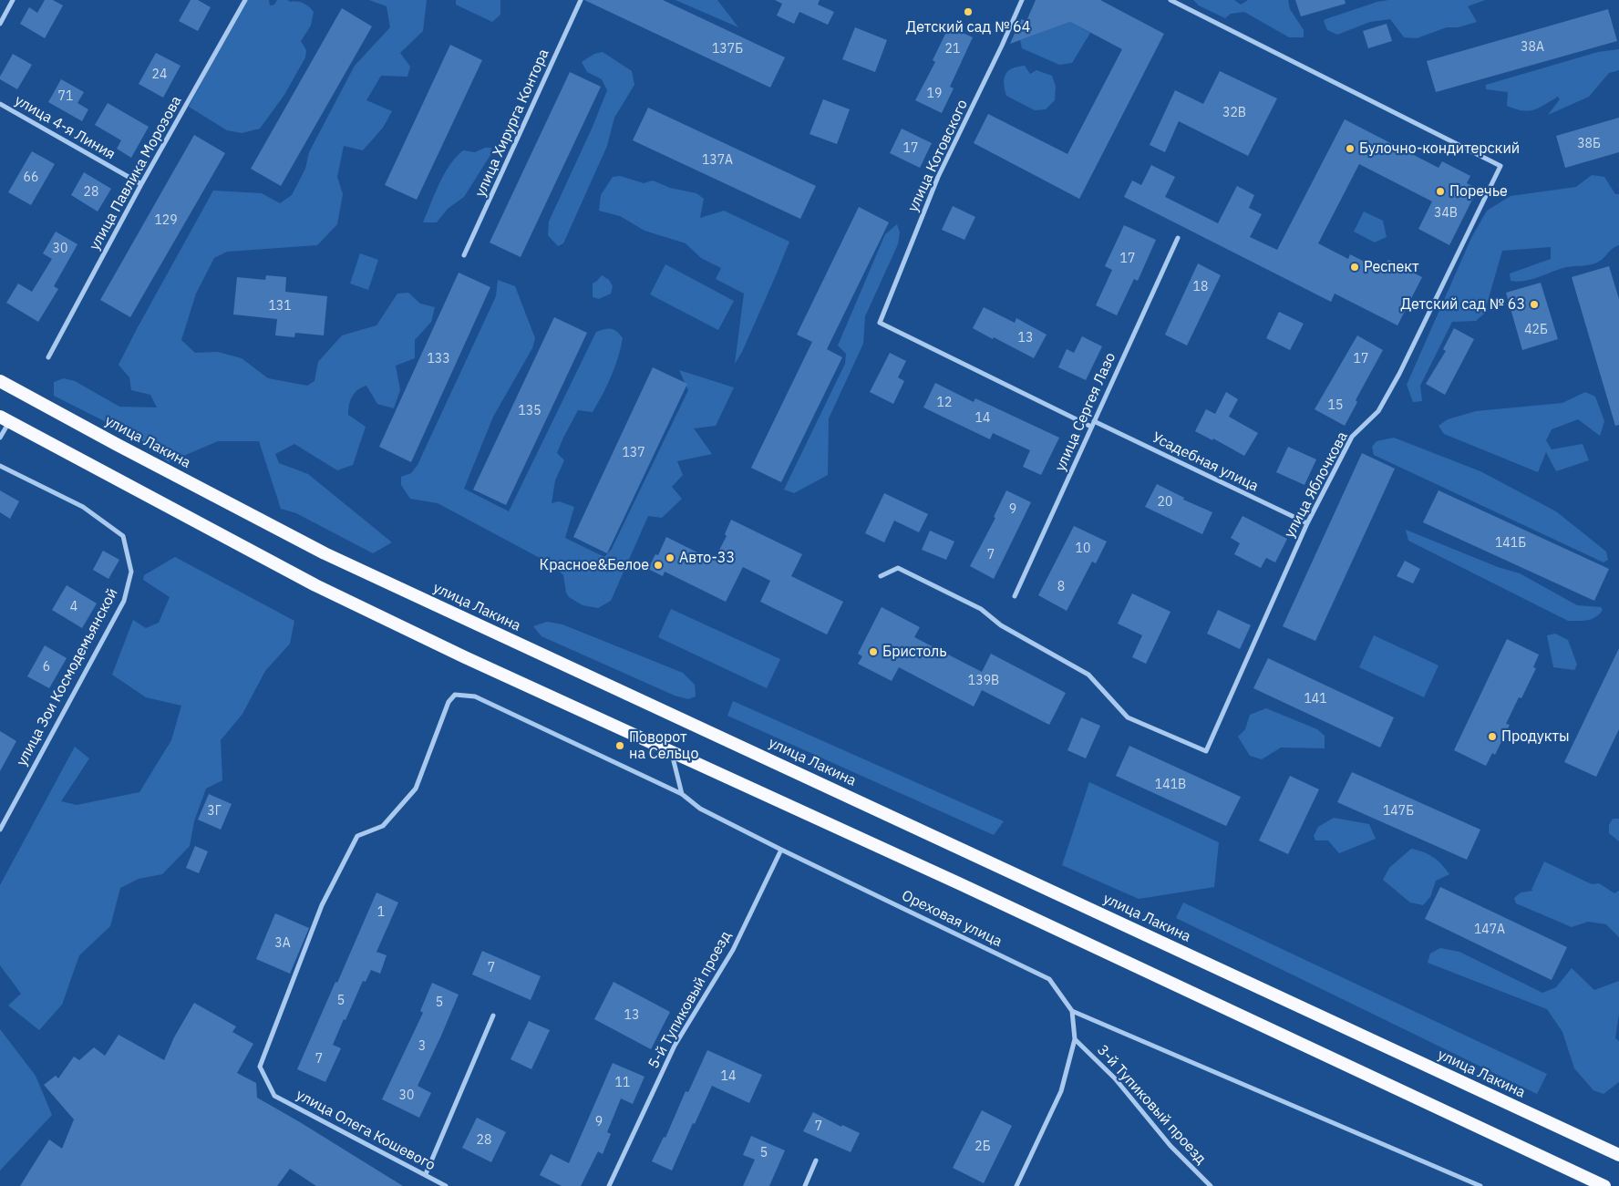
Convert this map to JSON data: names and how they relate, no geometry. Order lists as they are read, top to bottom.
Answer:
{
  "streets": {
    "highway": ["улица Лакина"],
    "street": [
      "улица Хирурга Контора",
      "улица 4-я Линия",
      "улица Котовского",
      "улица Павлика Морозова",
      "улица Сергея Лазо",
      "Усадебная улица",
      "улица Яблочкова",
      "улица Зои Космодемьянской",
      "Ореховая улица",
      "5-й Тупиковый проезд",
      "3-й Тупиковый проезд",
      "улица Олега Кошевого"
    ]
  },
  "crossings": [
    ["улица 4-я Линия", "улица Павлика Морозова"],
    ["улица Котовского", "улица Сергея Лазо"],
    ["улица Сергея Лазо", "Усадебная улица"],
    ["Усадебная улица", "улица Яблочкова"],
    ["Ореховая улица", "5-й Тупиковый проезд"],
    ["Ореховая улица", "улица Олега Кошевого"]
  ],
  "places": [
    "Детский сад № 64",
    "Булочно-кондитерский",
    "Поречье",
    "Респект",
    "Детский сад № 63",
    "Авто-33",
    "Красное&Белое",
    "Бристоль",
    "Продукты",
    "Поворот на Сельцо"
  ],
  "house_numbers": [
    "38А",
    "137Б",
    "21",
    "24",
    "19",
    "71",
    "32В",
    "38Б",
    "17",
    "137А",
    "66",
    "28",
    "34В",
    "129",
    "30",
    "17",
    "18",
    "131",
    "42Б",
    "13",
    "133",
    "17",
    "12",
    "15",
    "135",
    "14",
    "137",
    "20",
    "9",
    "141Б",
    "10",
    "7",
    "8",
    "4",
    "6",
    "139В",
    "141",
    "141В",
    "3Г",
    "147Б",
    "1",
    "147А",
    "3А",
    "7",
    "5",
    "5",
    "13",
    "3",
    "7",
    "14",
    "11",
    "30",
    "9",
    "7",
    "28",
    "2Б",
    "5"
  ]
}
